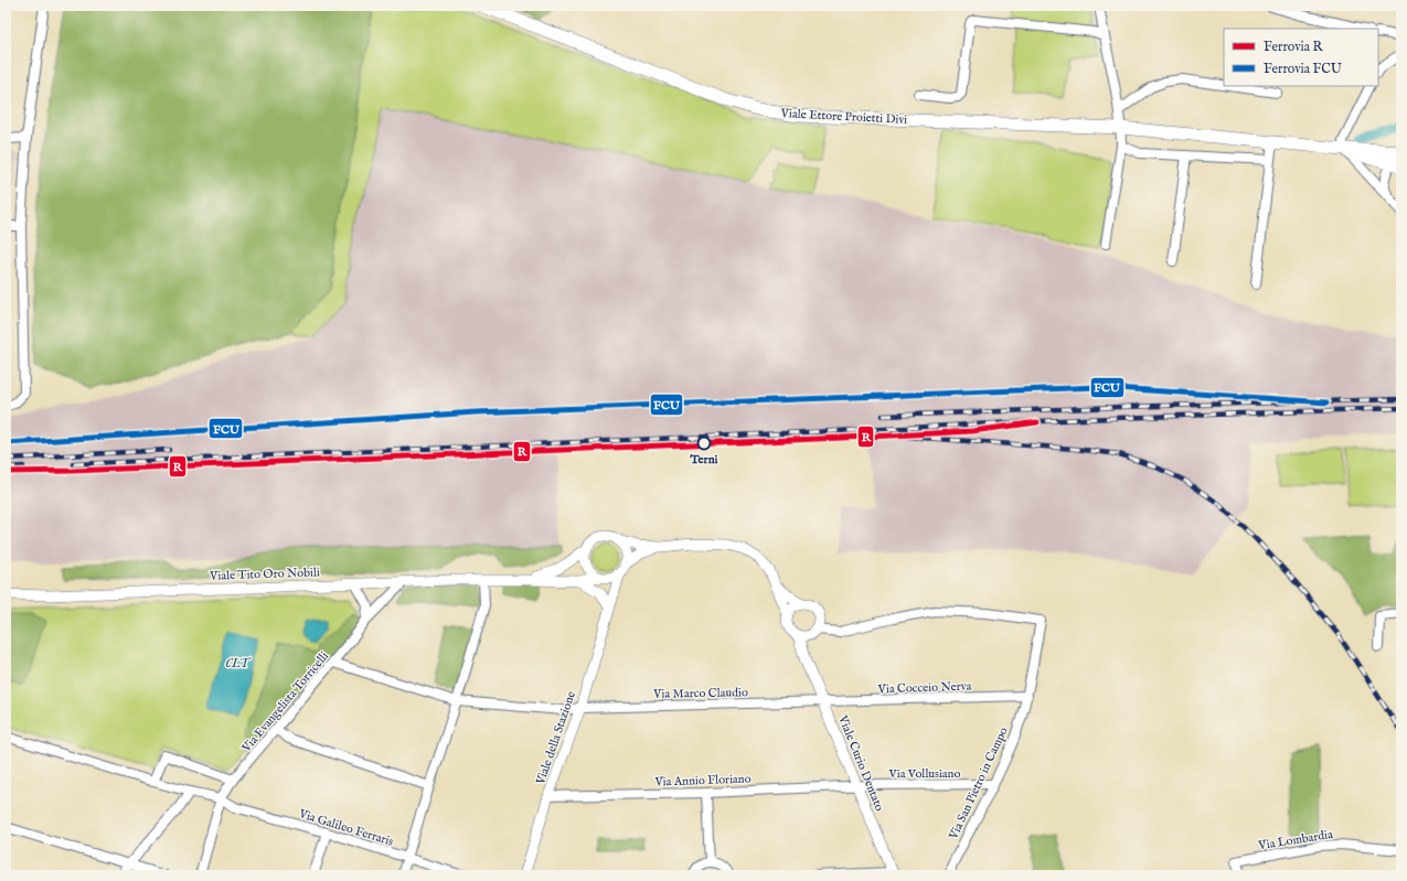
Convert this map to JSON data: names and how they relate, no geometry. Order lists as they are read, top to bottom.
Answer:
{
  "streets": {
    "main road": ["Viale Ettore Proietti Divi"],
    "street": [
      "Viale Tito Oro Nobili",
      "Via Cocceio Nerva",
      "Via Marco Claudio",
      "Via Evangelista Torricelli",
      "Viale della Stazione",
      "Viale Curio Dentato",
      "Via Vollusiano",
      "Via Annio Floriano",
      "Via San Pietro in Campo",
      "Via Galileo Ferraris",
      "Via Lombardia"
    ]
  },
  "crossings": [
    ["Viale Tito Oro Nobili", "Via Evangelista Torricelli"],
    ["Viale Tito Oro Nobili", "Viale della Stazione"],
    ["Via Cocceio Nerva", "Via Marco Claudio"],
    ["Via Cocceio Nerva", "Viale Curio Dentato"],
    ["Via Cocceio Nerva", "Via San Pietro in Campo"],
    ["Via Marco Claudio", "Via Evangelista Torricelli"],
    ["Via Marco Claudio", "Viale della Stazione"],
    ["Via Marco Claudio", "Viale Curio Dentato"],
    ["Via Evangelista Torricelli", "Via Galileo Ferraris"],
    ["Viale della Stazione", "Via Annio Floriano"],
    ["Viale Curio Dentato", "Via Vollusiano"],
    ["Viale Curio Dentato", "Via Annio Floriano"],
    ["Viale Curio Dentato", "Via San Pietro in Campo"],
    ["Via Vollusiano", "Via Annio Floriano"],
    ["Via Vollusiano", "Via San Pietro in Campo"]
  ],
  "water": ["CLT"],
  "places": ["Terni"],
  "lines": ["rail line FCU", "rail line R"],
  "legend": ["Ferrovia R", "Ferrovia FCU"]
}
